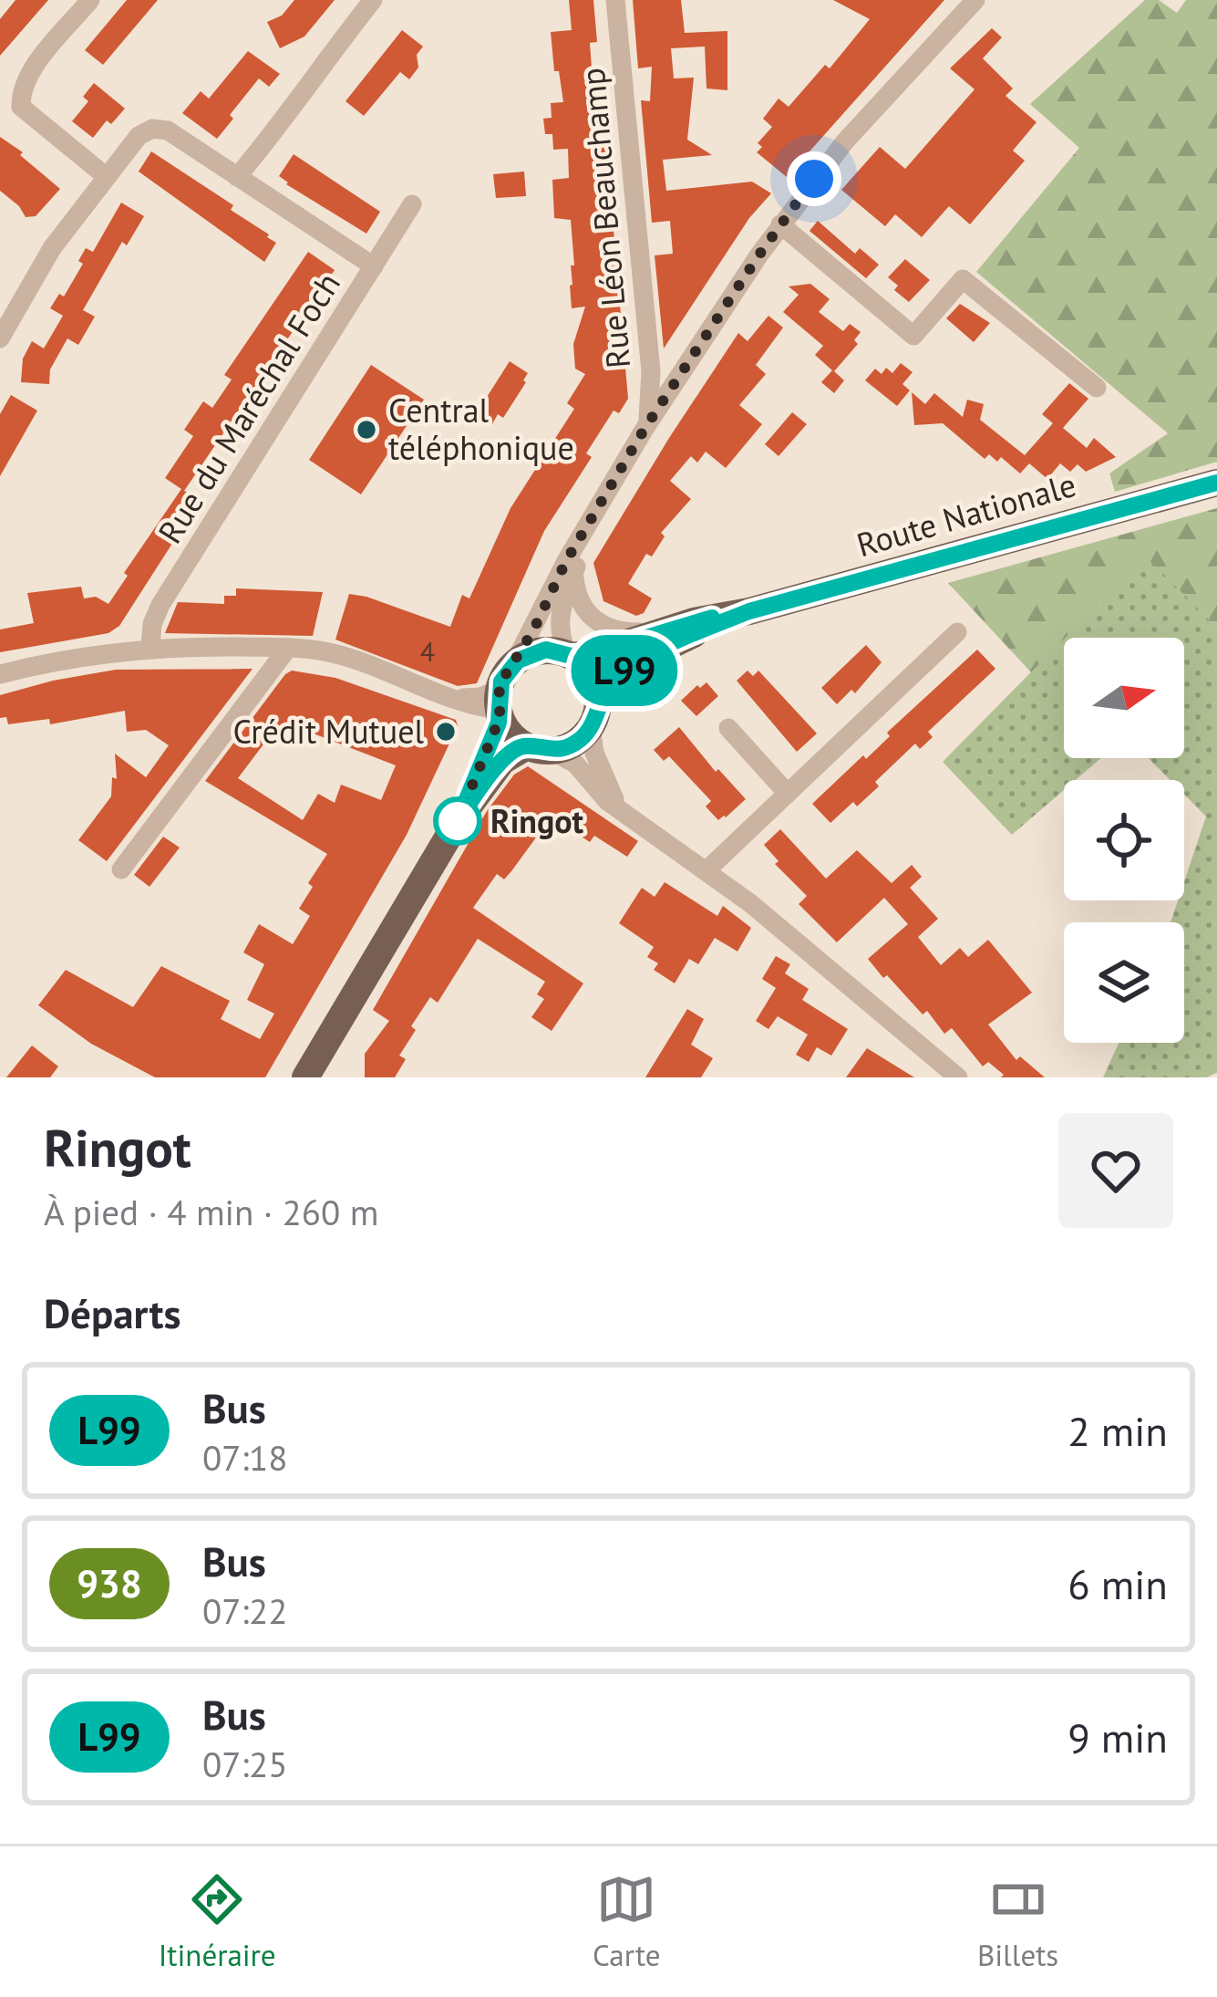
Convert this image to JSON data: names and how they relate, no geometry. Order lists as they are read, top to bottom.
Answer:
{
  "streets": {
    "main road": ["Route Nationale"],
    "street": ["Rue Léon Beauchamp", "Rue du Maréchal Foch"]
  },
  "places": ["Central téléphonique", "Crédit Mutuel", "Ringot"],
  "lines": ["bus line L99"],
  "house_numbers": ["4"],
  "north": "right",
  "page": {
    "on_map": "L99",
    "heading": [
      ["Ringot", "À pied · 4 min · 260 m"],
      "Départs"
    ],
    "list": [
      {
        "mark": "L99",
        "name": "Bus",
        "note": "07:18",
        "value": "2 min"
      },
      {
        "mark": "938",
        "name": "Bus",
        "note": "07:22",
        "value": "6 min"
      },
      {
        "mark": "L99",
        "name": "Bus",
        "note": "07:25",
        "value": "9 min"
      }
    ],
    "tabs": ["Itinéraire", "Carte", "Billets"]
  }
}
